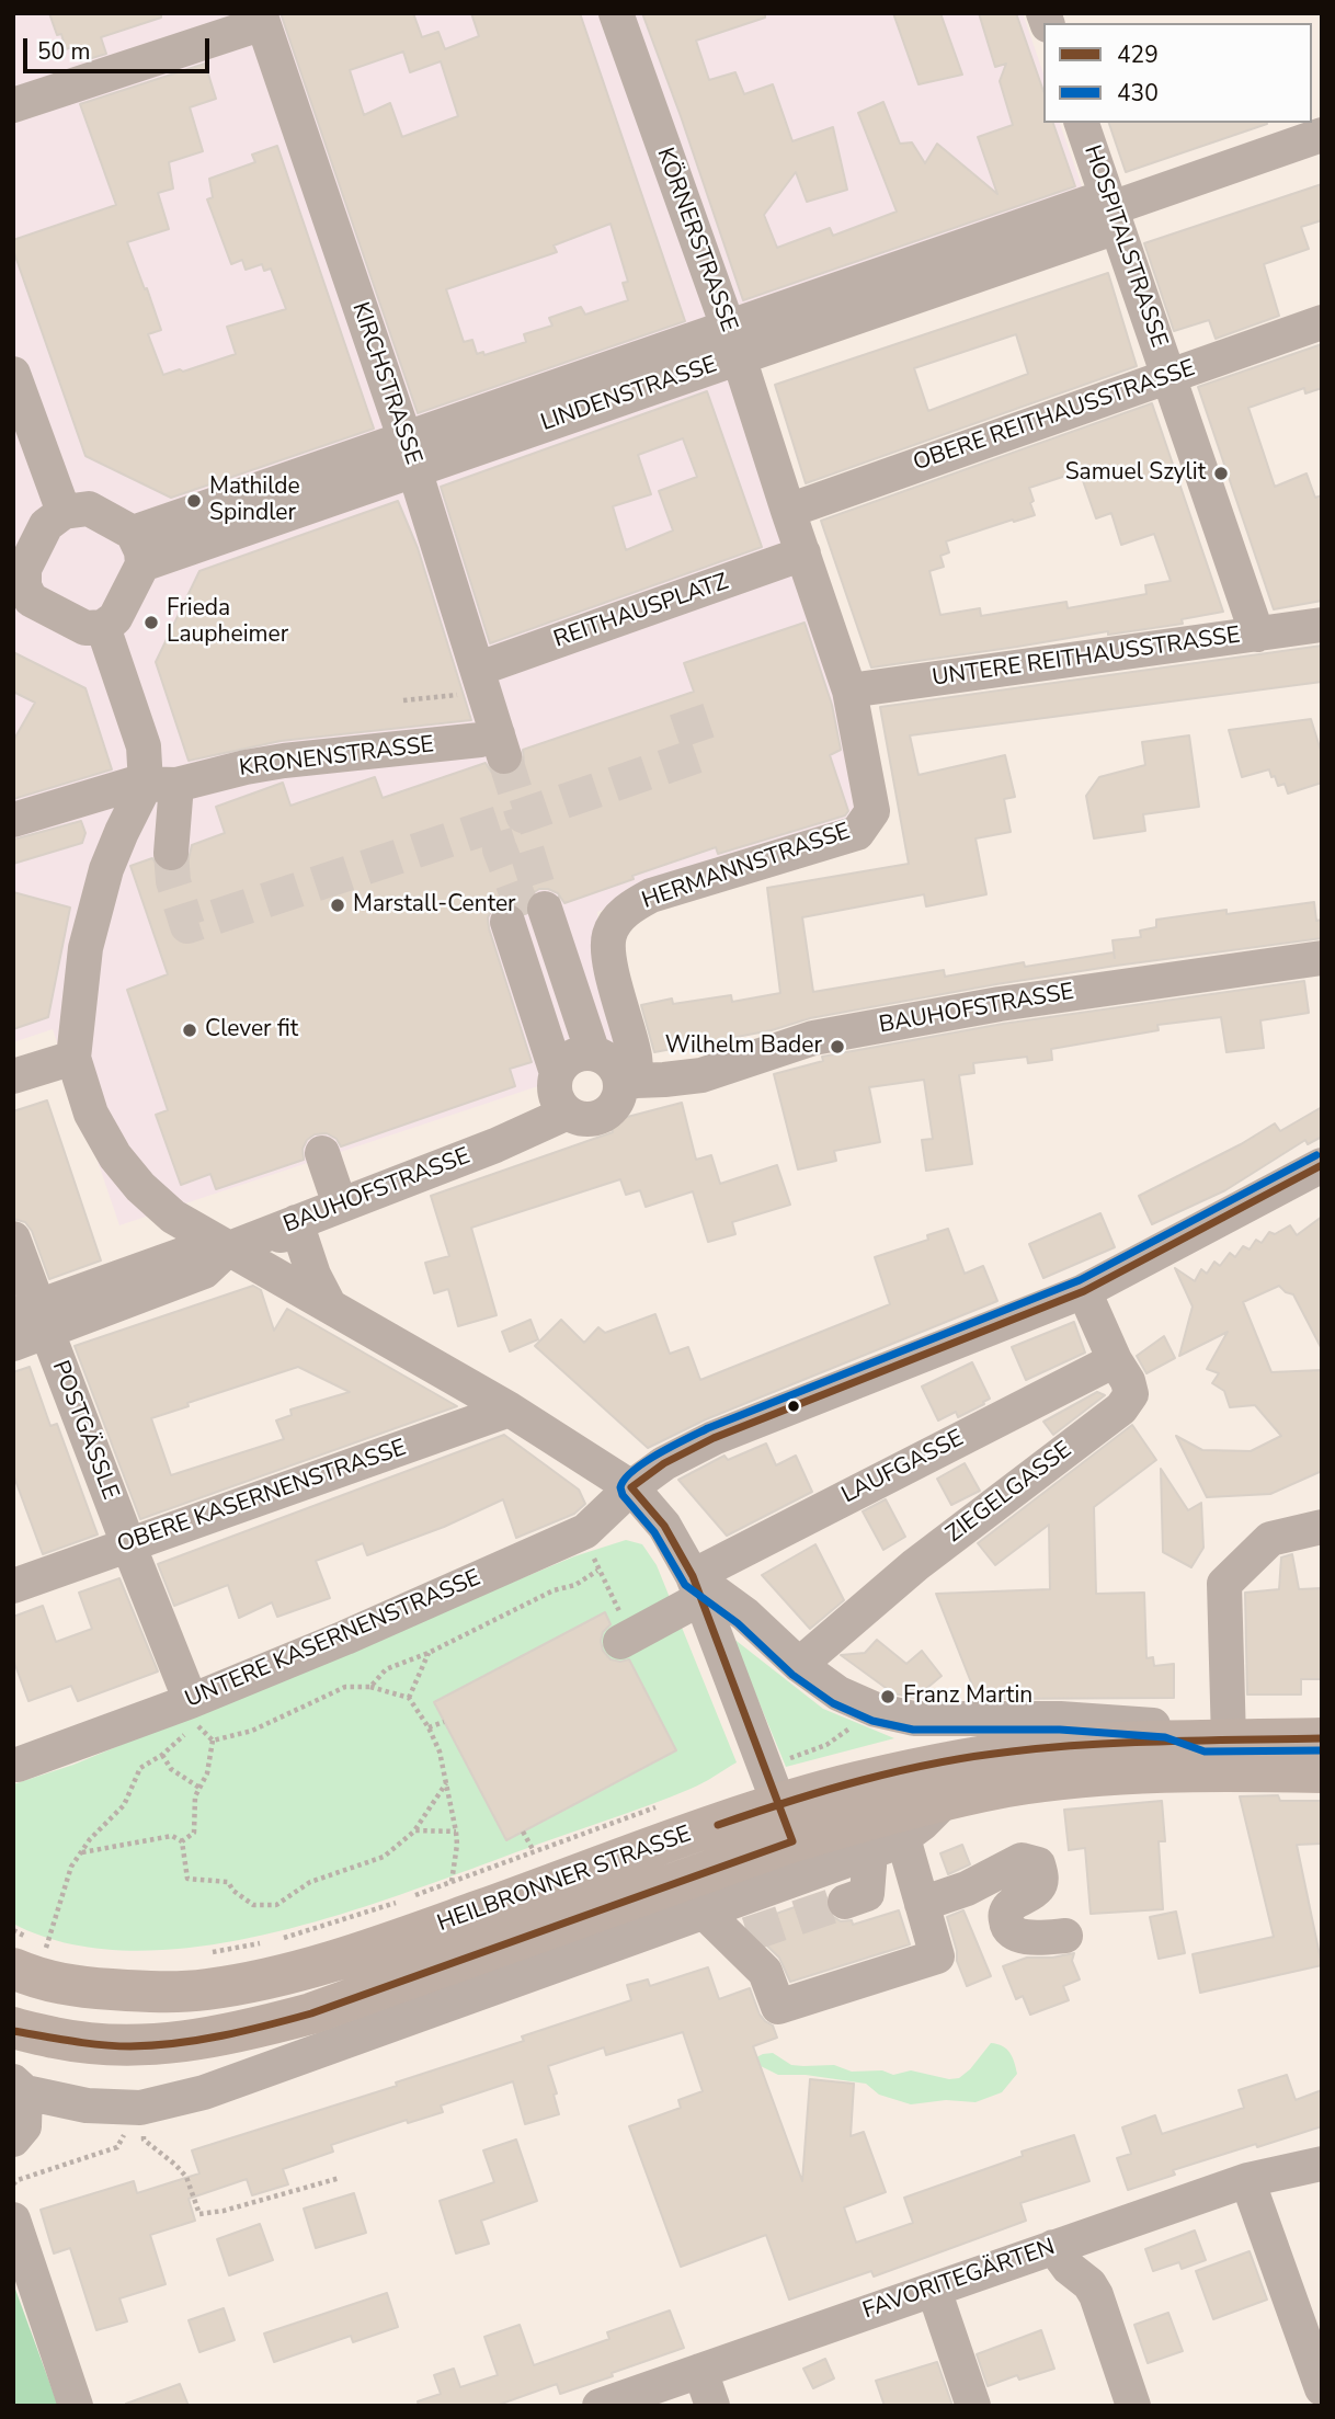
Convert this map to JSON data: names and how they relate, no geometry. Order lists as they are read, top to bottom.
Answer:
{
  "streets": {
    "main road": ["HEILBRONNER STRASSE"],
    "street": [
      "KÖRNERSTRASSE",
      "HOSPITALSTRASSE",
      "KIRCHSTRASSE",
      "LINDENSTRASSE",
      "OBERE REITHAUSSTRASSE",
      "REITHAUSPLATZ",
      "UNTERE REITHAUSSTRASSE",
      "KRONENSTRASSE",
      "HERMANNSTRASSE",
      "BAUHOFSTRASSE",
      "POSTGÄSSLE",
      "LAUFGASSE",
      "ZIEGELGASSE",
      "OBERE KASERNENSTRASSE",
      "UNTERE KASERNENSTRASSE",
      "FAVORITEGÄRTEN"
    ]
  },
  "crossings": [
    ["KÖRNERSTRASSE", "LINDENSTRASSE"],
    ["KÖRNERSTRASSE", "OBERE REITHAUSSTRASSE"],
    ["KÖRNERSTRASSE", "REITHAUSPLATZ"],
    ["KÖRNERSTRASSE", "HERMANNSTRASSE"],
    ["HOSPITALSTRASSE", "LINDENSTRASSE"],
    ["HOSPITALSTRASSE", "OBERE REITHAUSSTRASSE"],
    ["HOSPITALSTRASSE", "UNTERE REITHAUSSTRASSE"],
    ["KIRCHSTRASSE", "LINDENSTRASSE"],
    ["KIRCHSTRASSE", "REITHAUSPLATZ"],
    ["KIRCHSTRASSE", "KRONENSTRASSE"],
    ["REITHAUSPLATZ", "HERMANNSTRASSE"],
    ["UNTERE REITHAUSSTRASSE", "HERMANNSTRASSE"],
    ["HERMANNSTRASSE", "BAUHOFSTRASSE"],
    ["POSTGÄSSLE", "OBERE KASERNENSTRASSE"],
    ["POSTGÄSSLE", "UNTERE KASERNENSTRASSE"],
    ["LAUFGASSE", "ZIEGELGASSE"],
    ["ZIEGELGASSE", "UNTERE KASERNENSTRASSE"]
  ],
  "places": [
    "Samuel Szylit",
    "Mathilde Spindler",
    "Frieda Laupheimer",
    "Marstall-Center",
    "Clever fit",
    "Wilhelm Bader",
    "Franz Martin"
  ],
  "lines": ["transit line 430", "transit line 429"],
  "legend": ["429", "430"],
  "scale_bar": "50 m"
}
